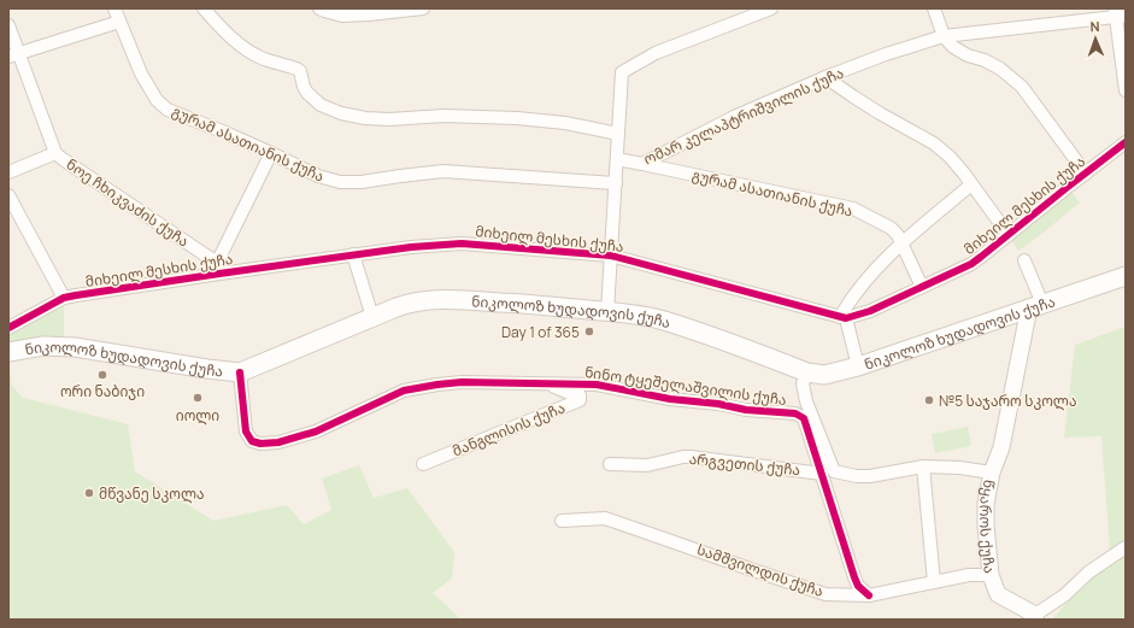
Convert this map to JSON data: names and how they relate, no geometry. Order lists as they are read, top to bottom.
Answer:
{
  "streets": {
    "main road": ["ნიკოლოზ ხუდადოვის ქუჩა"],
    "street": [
      "ომარ კელაპტრიშვილის ქუჩა",
      "გურამ ასათიანის ქუჩა",
      "ნოე ჩხიკვაძის ქუჩა",
      "მიხეილ მესხის ქუჩა",
      "ნინო ტყეშელაშვილის ქუჩა",
      "მანგლისის ქუჩა",
      "არგვეთის ქუჩა",
      "წყაროს ქუჩა",
      "სამშვილდის ქუჩა"
    ]
  },
  "crossings": [
    ["ომარ კელაპტრიშვილის ქუჩა", "გურამ ასათიანის ქუჩა"],
    ["გურამ ასათიანის ქუჩა", "მიხეილ მესხის ქუჩა"],
    ["ნოე ჩხიკვაძის ქუჩა", "მიხეილ მესხის ქუჩა"],
    ["ნიკოლოზ ხუდადოვის ქუჩა", "ნინო ტყეშელაშვილის ქუჩა"],
    ["ნიკოლოზ ხუდადოვის ქუჩა", "წყაროს ქუჩა"],
    ["ნინო ტყეშელაშვილის ქუჩა", "მანგლისის ქუჩა"],
    ["ნინო ტყეშელაშვილის ქუჩა", "არგვეთის ქუჩა"],
    ["ნინო ტყეშელაშვილის ქუჩა", "სამშვილდის ქუჩა"],
    ["წყაროს ქუჩა", "სამშვილდის ქუჩა"]
  ],
  "places": [
    "Day 1 of 365",
    "ორი ნაბიჯი",
    "იოლი",
    "№5 საჯარო სკოლა",
    "მწვანე სკოლა"
  ],
  "north": "top"
}
